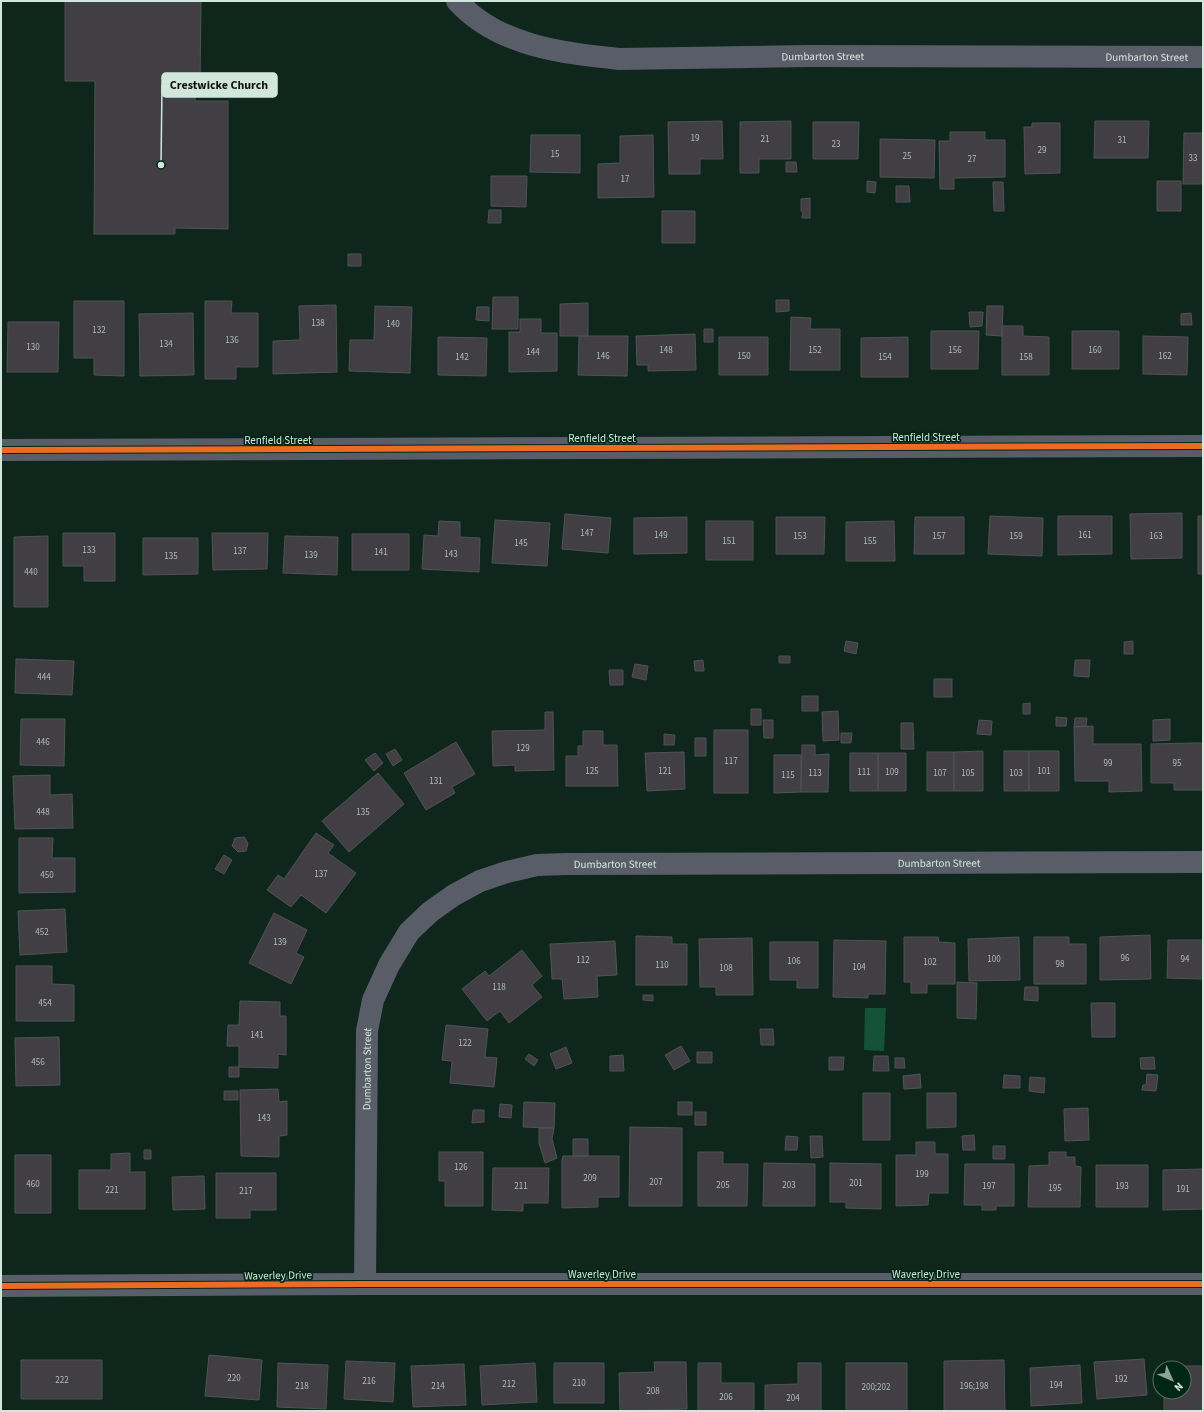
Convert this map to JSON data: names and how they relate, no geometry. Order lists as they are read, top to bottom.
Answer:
{
  "streets": {
    "street": ["Dumbarton Street", "Renfield Street", "Waverley Drive"]
  },
  "crossings": [
    ["Dumbarton Street", "Waverley Drive"]
  ],
  "places": ["Crestwicke Church"],
  "house_numbers": [
    "19",
    "21",
    "31",
    "23",
    "29",
    "15",
    "25",
    "33",
    "27",
    "17",
    "138",
    "140",
    "132",
    "136",
    "134",
    "130",
    "148",
    "152",
    "156",
    "160",
    "144",
    "146",
    "150",
    "162",
    "142",
    "154",
    "158",
    "147",
    "149",
    "161",
    "153",
    "157",
    "159",
    "163",
    "151",
    "155",
    "145",
    "133",
    "137",
    "141",
    "143",
    "139",
    "135",
    "440",
    "444",
    "446",
    "129",
    "117",
    "99",
    "95",
    "125",
    "121",
    "101",
    "111",
    "109",
    "113",
    "107",
    "105",
    "103",
    "115",
    "131",
    "448",
    "135",
    "137",
    "450",
    "452",
    "139",
    "96",
    "100",
    "94",
    "112",
    "106",
    "102",
    "98",
    "110",
    "104",
    "108",
    "118",
    "454",
    "141",
    "122",
    "456",
    "143",
    "126",
    "199",
    "209",
    "207",
    "201",
    "460",
    "205",
    "203",
    "211",
    "197",
    "193",
    "195",
    "191",
    "221",
    "217",
    "220",
    "192",
    "222",
    "216",
    "210",
    "212",
    "194",
    "218",
    "214",
    "196;198",
    "200;202",
    "208",
    "206",
    "204"
  ],
  "north": "bottom right"
}
